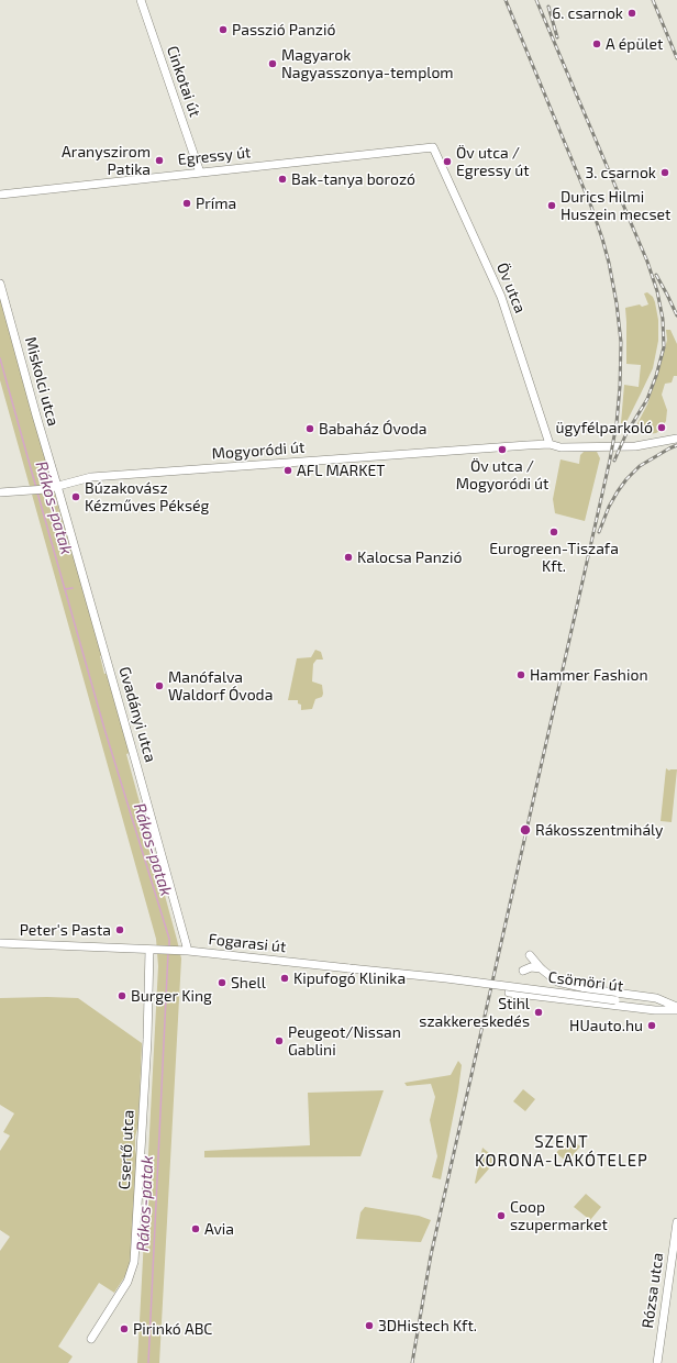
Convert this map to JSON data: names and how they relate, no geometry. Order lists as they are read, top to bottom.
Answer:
{
  "streets": {
    "street": [
      "Cinkotai út",
      "Egressy út",
      "Öv utca",
      "Miskolci utca",
      "Mogyoródi út",
      "Gvadányi utca",
      "Fogarasi út",
      "Csömöri út",
      "Csertő utca",
      "Rózsa utca"
    ]
  },
  "crossings": [
    ["Cinkotai út", "Egressy út"],
    ["Egressy út", "Öv utca"],
    ["Öv utca", "Mogyoródi út"],
    ["Miskolci utca", "Mogyoródi út"],
    ["Miskolci utca", "Gvadányi utca"],
    ["Mogyoródi út", "Gvadányi utca"],
    ["Gvadányi utca", "Fogarasi út"],
    ["Fogarasi út", "Csömöri út"],
    ["Fogarasi út", "Csertő utca"]
  ],
  "districts": ["SZENT KORONA-LAKÓTELEP"],
  "water": ["Rákos-patak"],
  "places": [
    "6. csarnok",
    "Passzió Panzió",
    "A épület",
    "Magyarok Nagyasszonya-templom",
    "Aranyszirom Patika",
    "Öv utca / Egressy út",
    "3. csarnok",
    "Bak-tanya borozó",
    "Príma",
    "Durics Hilmi Huszein mecset",
    "ügyfélparkoló",
    "Babaház Óvoda",
    "Öv utca / Mogyoródi út",
    "AFL MARKET",
    "Búzakovász Kézműves Pékség",
    "Eurogreen-Tiszafa Kft.",
    "Kalocsa Panzió",
    "Hammer Fashion",
    "Manófalva Waldorf Óvoda",
    "Rákosszentmihály",
    "Peter's Pasta",
    "Kipufogó Klinika",
    "Shell",
    "Burger King",
    "Stihl szakkereskedés",
    "HUauto.hu",
    "Peugeot/Nissan Gablini",
    "Coop szupermarket",
    "Avia",
    "3DHistech Kft.",
    "Pirinkó ABC"
  ]
}
